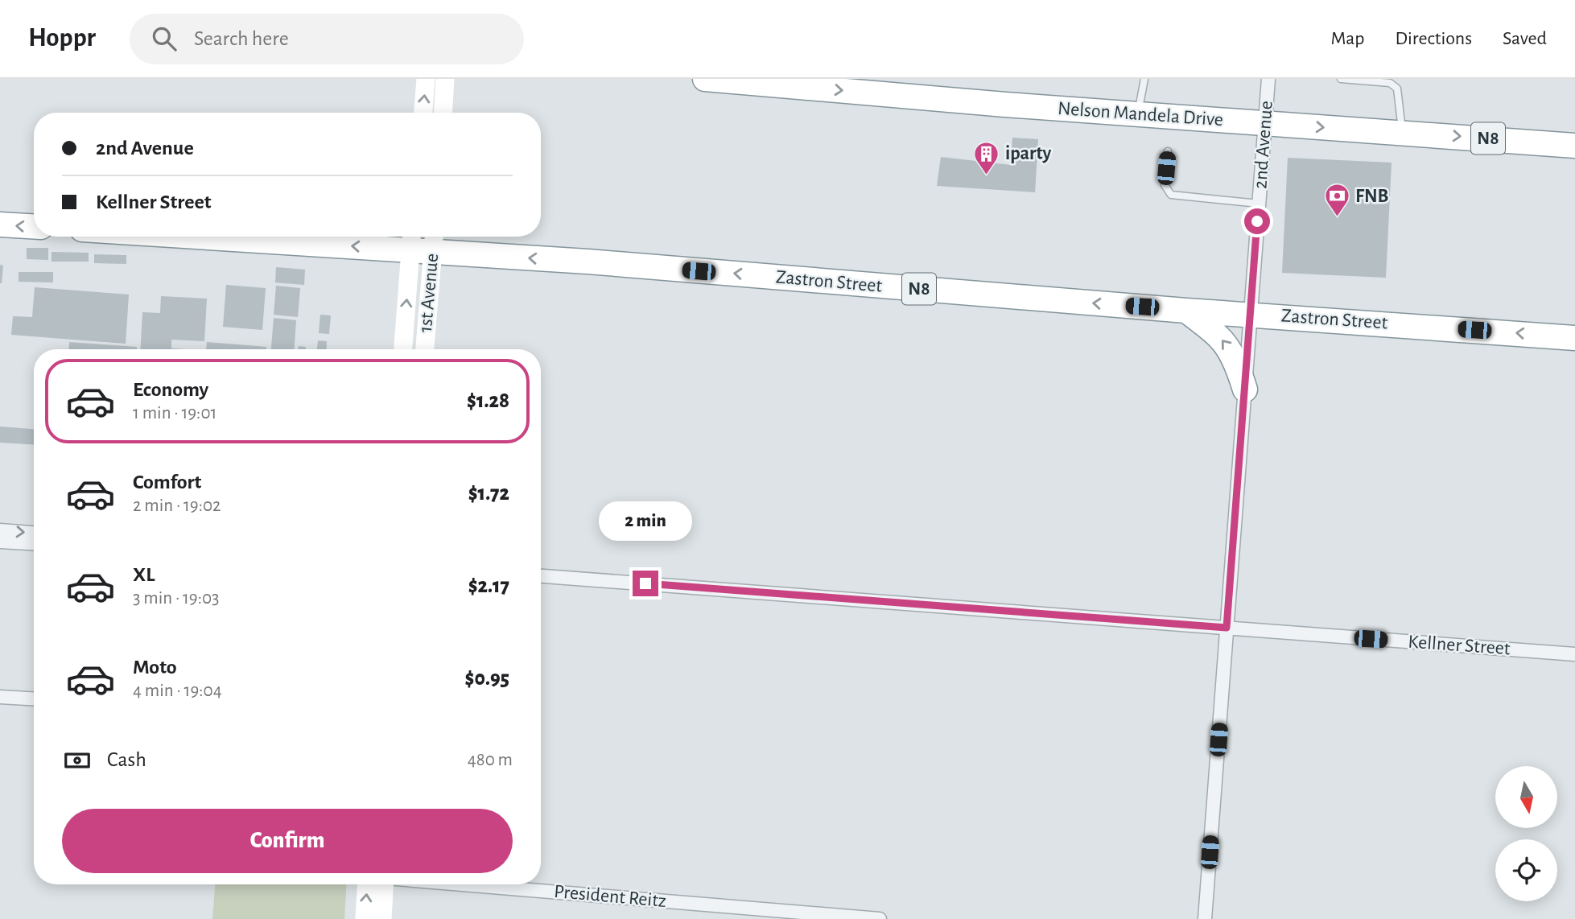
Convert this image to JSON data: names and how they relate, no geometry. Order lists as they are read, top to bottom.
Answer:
{
  "streets": {
    "highway": ["Nelson Mandela Drive", "N8", "Zastron Street"],
    "street": [
      "2nd Avenue",
      "1st Avenue",
      "Kellner Street",
      "President Reitz"
    ]
  },
  "crossings": [
    ["Nelson Mandela Drive", "2nd Avenue"],
    ["2nd Avenue", "Zastron Street"],
    ["2nd Avenue", "Kellner Street"],
    ["Zastron Street", "1st Avenue"]
  ],
  "one_way": ["Nelson Mandela Drive", "Zastron Street"],
  "places": {
    "building": ["iparty"],
    "bank": ["FNB"]
  },
  "north": "bottom",
  "page": {
    "header": "Hoppr",
    "search": "Search here",
    "nav": ["Map", "Directions", "Saved"],
    "banner": ["2nd Avenue", "Kellner Street"],
    "list": [
      {
        "name": "Economy",
        "note": "1 min · 19:01",
        "value": "$1.28"
      },
      {
        "name": "Comfort",
        "note": "2 min · 19:02",
        "value": "$1.72"
      },
      {
        "name": "XL",
        "note": "3 min · 19:03",
        "value": "$2.17"
      },
      {
        "name": "Moto",
        "note": "4 min · 19:04",
        "value": "$0.95"
      }
    ],
    "bubble": "2 min",
    "pay": ["Cash", "480 m"],
    "buttons": "Confirm"
  }
}
